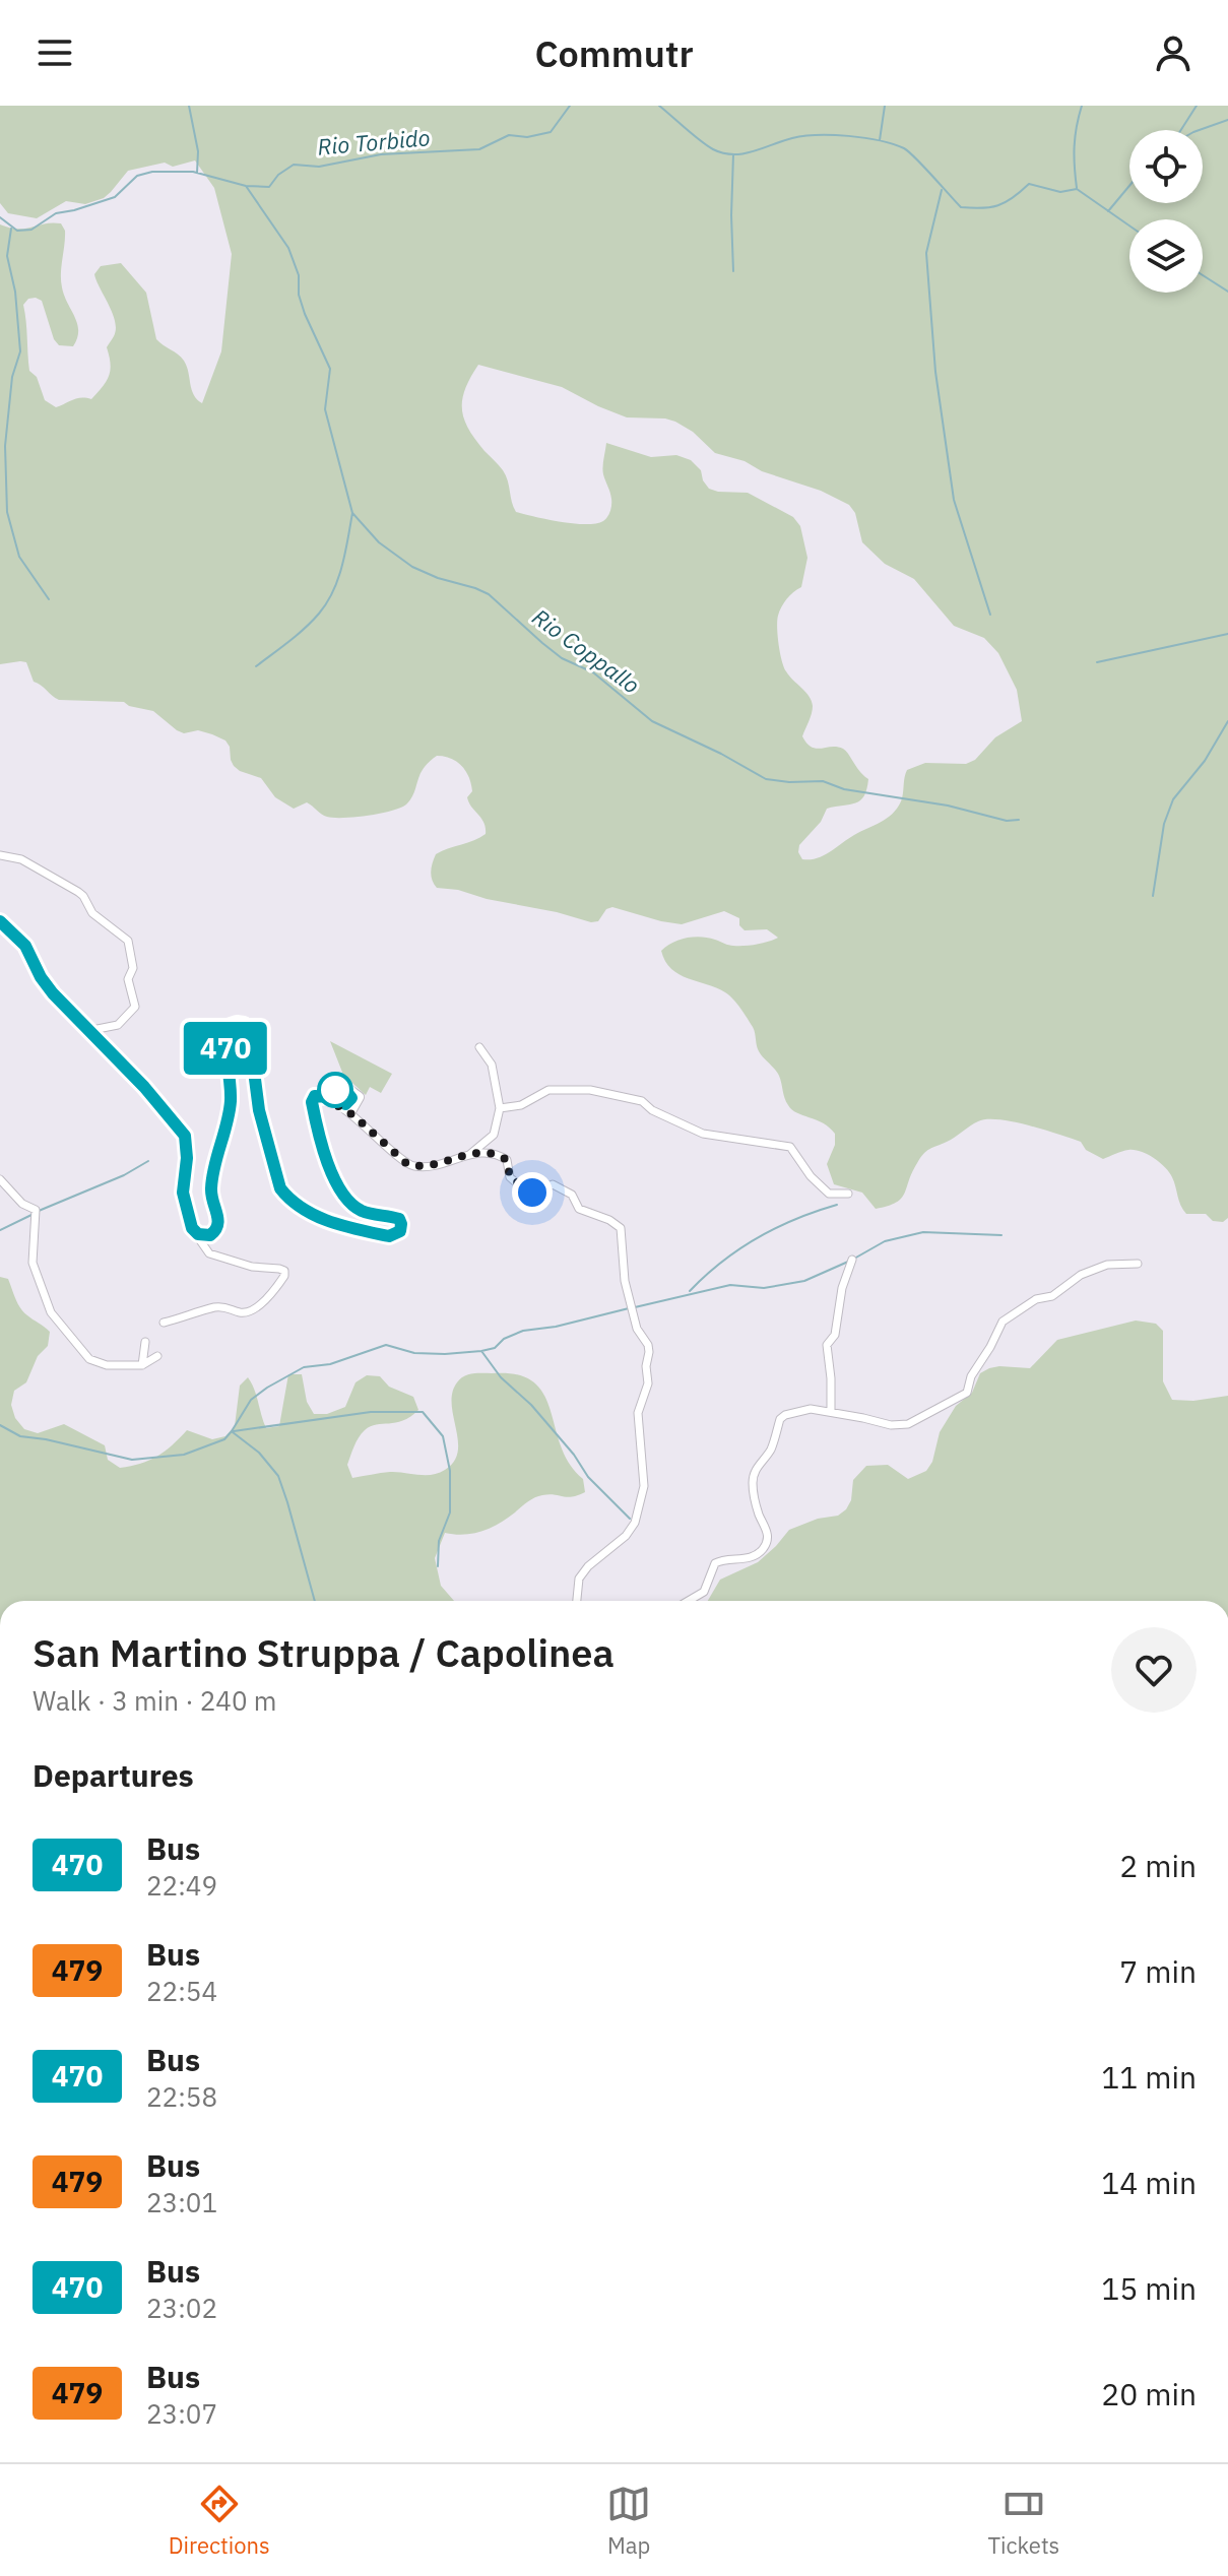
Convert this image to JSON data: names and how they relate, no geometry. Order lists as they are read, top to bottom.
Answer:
{
  "water": ["Rio Torbido", "Rio Coppallo"],
  "lines": ["bus line 470"],
  "page": {
    "header": "Commutr",
    "on_map": "470",
    "heading": [
      ["San Martino Struppa / Capolinea", "Walk · 3 min · 240 m"],
      "Departures"
    ],
    "list": [
      {
        "mark": "470",
        "name": "Bus",
        "note": "22:49",
        "value": "2 min"
      },
      {
        "mark": "479",
        "name": "Bus",
        "note": "22:54",
        "value": "7 min"
      },
      {
        "mark": "470",
        "name": "Bus",
        "note": "22:58",
        "value": "11 min"
      },
      {
        "mark": "479",
        "name": "Bus",
        "note": "23:01",
        "value": "14 min"
      },
      {
        "mark": "470",
        "name": "Bus",
        "note": "23:02",
        "value": "15 min"
      },
      {
        "mark": "479",
        "name": "Bus",
        "note": "23:07",
        "value": "20 min"
      }
    ],
    "tabs": ["Directions", "Map", "Tickets"]
  }
}
